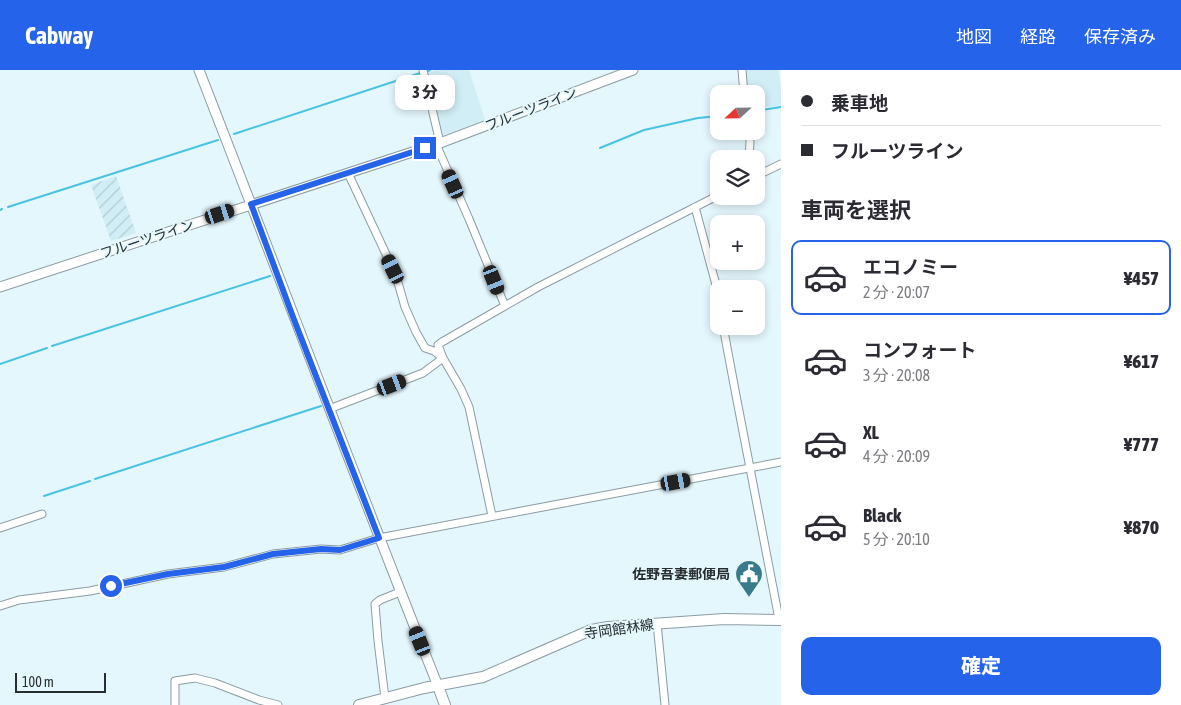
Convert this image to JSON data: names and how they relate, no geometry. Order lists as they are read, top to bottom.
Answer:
{
  "streets": {
    "main road": ["寺岡館林線"],
    "street": ["フルーツライン"]
  },
  "places": {
    "public building": ["佐野吾妻郵便局"]
  },
  "scale_bar": "100 m",
  "north": "left",
  "page": {
    "header": "Cabway",
    "nav": ["地図", "経路", "保存済み"],
    "banner": ["乗車地", "フルーツライン"],
    "bubble": "3 分",
    "map_buttons": ["+", "−"],
    "heading": "車両を選択",
    "list": [
      {
        "name": "エコノミー",
        "note": "2 分 · 20:07",
        "value": "¥457"
      },
      {
        "name": "コンフォート",
        "note": "3 分 · 20:08",
        "value": "¥617"
      },
      {
        "name": "XL",
        "note": "4 分 · 20:09",
        "value": "¥777"
      },
      {
        "name": "Black",
        "note": "5 分 · 20:10",
        "value": "¥870"
      }
    ],
    "buttons": "確定",
    "scale": "100 m"
  }
}
